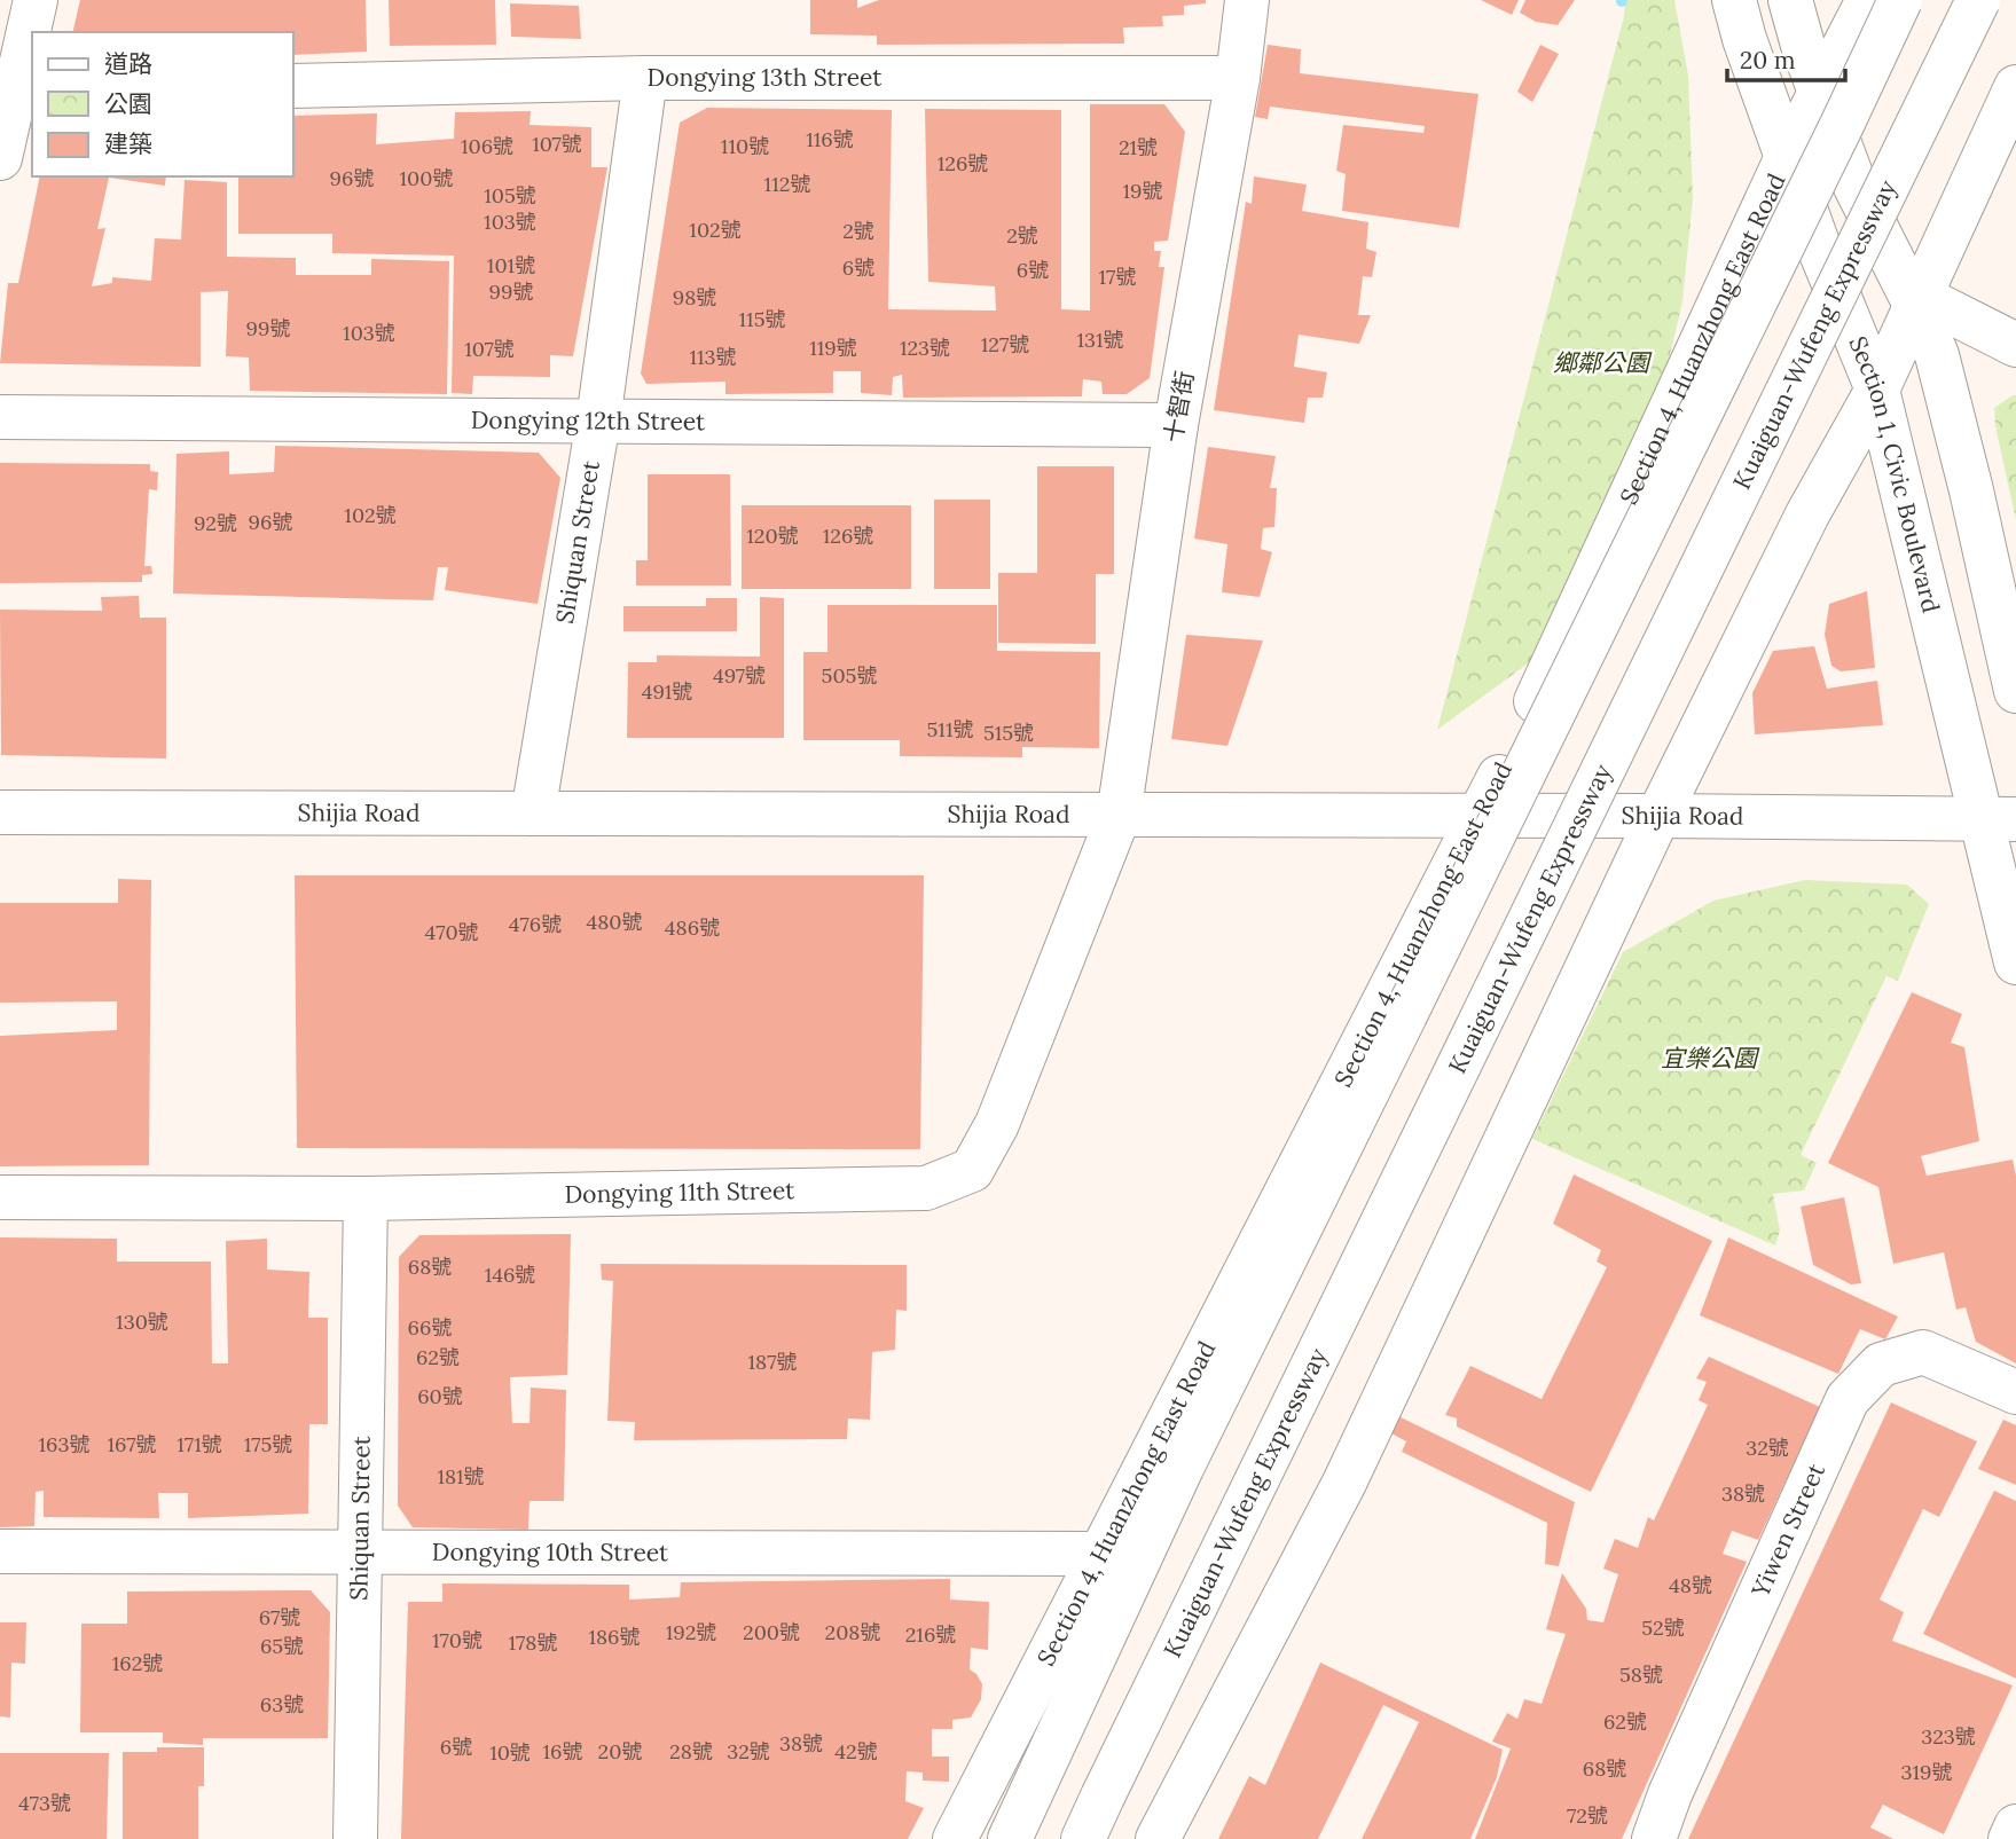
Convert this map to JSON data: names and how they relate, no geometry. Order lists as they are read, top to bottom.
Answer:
{
  "streets": {
    "main road": [
      "Dongying 13th Street",
      "Kuaiguan-Wufeng Expressway",
      "Section 4, Huanzhong East Road",
      "十智街",
      "Dongying 12th Street",
      "Section 1, Civic Boulevard",
      "Shiquan Street",
      "Shijia Road",
      "Dongying 11th Street",
      "Yiwen Street",
      "Dongying 10th Street"
    ]
  },
  "crossings": [
    ["Dongying 13th Street", "十智街"],
    ["Dongying 13th Street", "Shiquan Street"],
    ["Section 4, Huanzhong East Road", "Section 1, Civic Boulevard"],
    ["Section 4, Huanzhong East Road", "Shijia Road"],
    ["Section 4, Huanzhong East Road", "Dongying 10th Street"],
    ["十智街", "Dongying 12th Street"],
    ["十智街", "Shijia Road"],
    ["十智街", "Dongying 11th Street"],
    ["Dongying 12th Street", "Shiquan Street"],
    ["Section 1, Civic Boulevard", "Shijia Road"],
    ["Shiquan Street", "Shijia Road"],
    ["Shiquan Street", "Dongying 11th Street"],
    ["Shiquan Street", "Dongying 10th Street"],
    ["Shijia Road", "Dongying 11th Street"]
  ],
  "parks": ["鄉鄰公園", "宜樂公園"],
  "house_numbers": [
    "116號",
    "107號",
    "106號",
    "110號",
    "21號",
    "126號",
    "96號",
    "100號",
    "112號",
    "19號",
    "105號",
    "103號",
    "102號",
    "2號",
    "2號",
    "101號",
    "6號",
    "6號",
    "17號",
    "99號",
    "98號",
    "115號",
    "99號",
    "103號",
    "131號",
    "127號",
    "119號",
    "123號",
    "107號",
    "113號",
    "102號",
    "96號",
    "92號",
    "120號",
    "126號",
    "497號",
    "505號",
    "491號",
    "511號",
    "515號",
    "480號",
    "476號",
    "486號",
    "470號",
    "68號",
    "146號",
    "130號",
    "66號",
    "62號",
    "187號",
    "60號",
    "163號",
    "167號",
    "171號",
    "175號",
    "32號",
    "181號",
    "38號",
    "48號",
    "67號",
    "52號",
    "192號",
    "200號",
    "208號",
    "216號",
    "186號",
    "170號",
    "178號",
    "65號",
    "162號",
    "58號",
    "63號",
    "62號",
    "323號",
    "38號",
    "6號",
    "16號",
    "20號",
    "28號",
    "32號",
    "42號",
    "10號",
    "68號",
    "319號",
    "473號",
    "72號"
  ],
  "legend": ["道路", "公園", "建築"],
  "scale_bar": "20 m"
}
